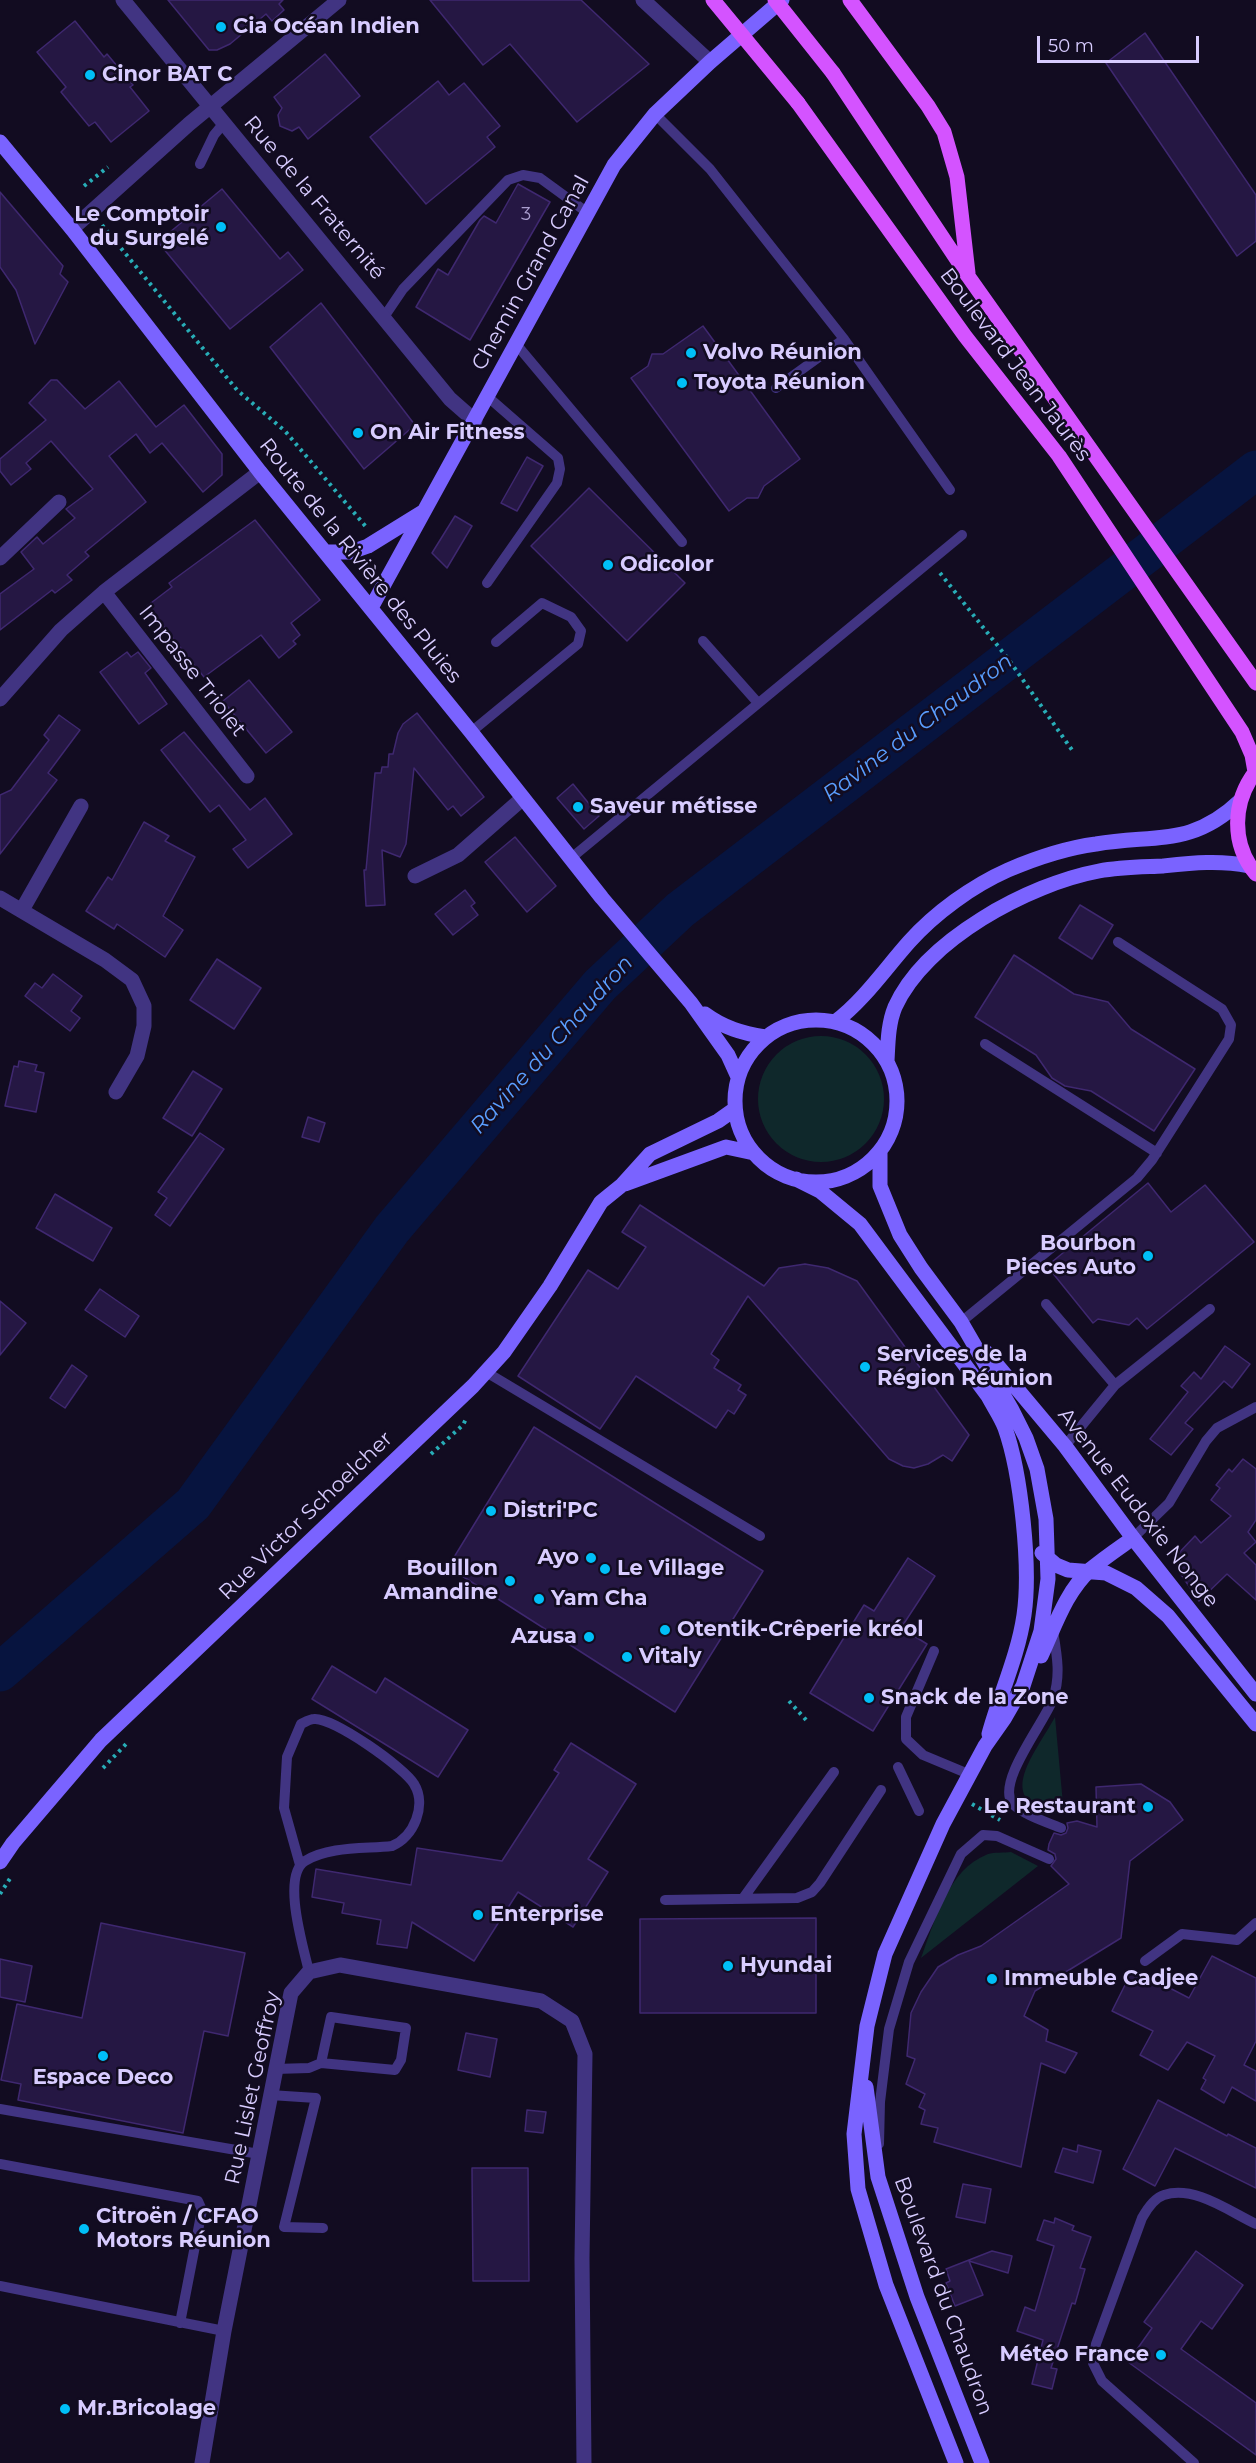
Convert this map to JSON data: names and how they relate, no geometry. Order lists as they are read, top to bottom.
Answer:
{
  "streets": {
    "main road": [
      "Chemin Grand Canal",
      "Boulevard Jean Jaurès",
      "Route de la Rivière des Pluies",
      "Avenue Eudoxie Nonge",
      "Rue Victor Schoelcher",
      "Boulevard du Chaudron"
    ],
    "street": ["Rue de la Fraternité", "Impasse Triolet", "Rue Lislet Geoffroy"]
  },
  "crossings": [
    ["Rue de la Fraternité", "Chemin Grand Canal"],
    ["Chemin Grand Canal", "Route de la Rivière des Pluies"],
    ["Route de la Rivière des Pluies", "Rue Victor Schoelcher"],
    ["Route de la Rivière des Pluies", "Boulevard du Chaudron"],
    ["Avenue Eudoxie Nonge", "Boulevard du Chaudron"],
    ["Rue Victor Schoelcher", "Boulevard du Chaudron"]
  ],
  "water": ["Ravine du Chaudron"],
  "places": [
    "Cia Océan Indien",
    "Cinor BAT C",
    "Le Comptoir du Surgelé",
    "Volvo Réunion",
    "Toyota Réunion",
    "On Air Fitness",
    "Odicolor",
    "Saveur métisse",
    "Bourbon Pieces Auto",
    "Services de la Région Réunion",
    "Distri'PC",
    "Ayo",
    "Le Village",
    "Bouillon Amandine",
    "Yam Cha",
    "Otentik-Crêperie kréol",
    "Azusa",
    "Vitaly",
    "Snack de la Zone",
    "Le Restaurant",
    "Enterprise",
    "Hyundai",
    "Immeuble Cadjee",
    "Espace Deco",
    "Citroën / CFAO Motors Réunion",
    "Météo France",
    "Mr.Bricolage"
  ],
  "house_numbers": ["3"],
  "scale_bar": "50 m"
}
